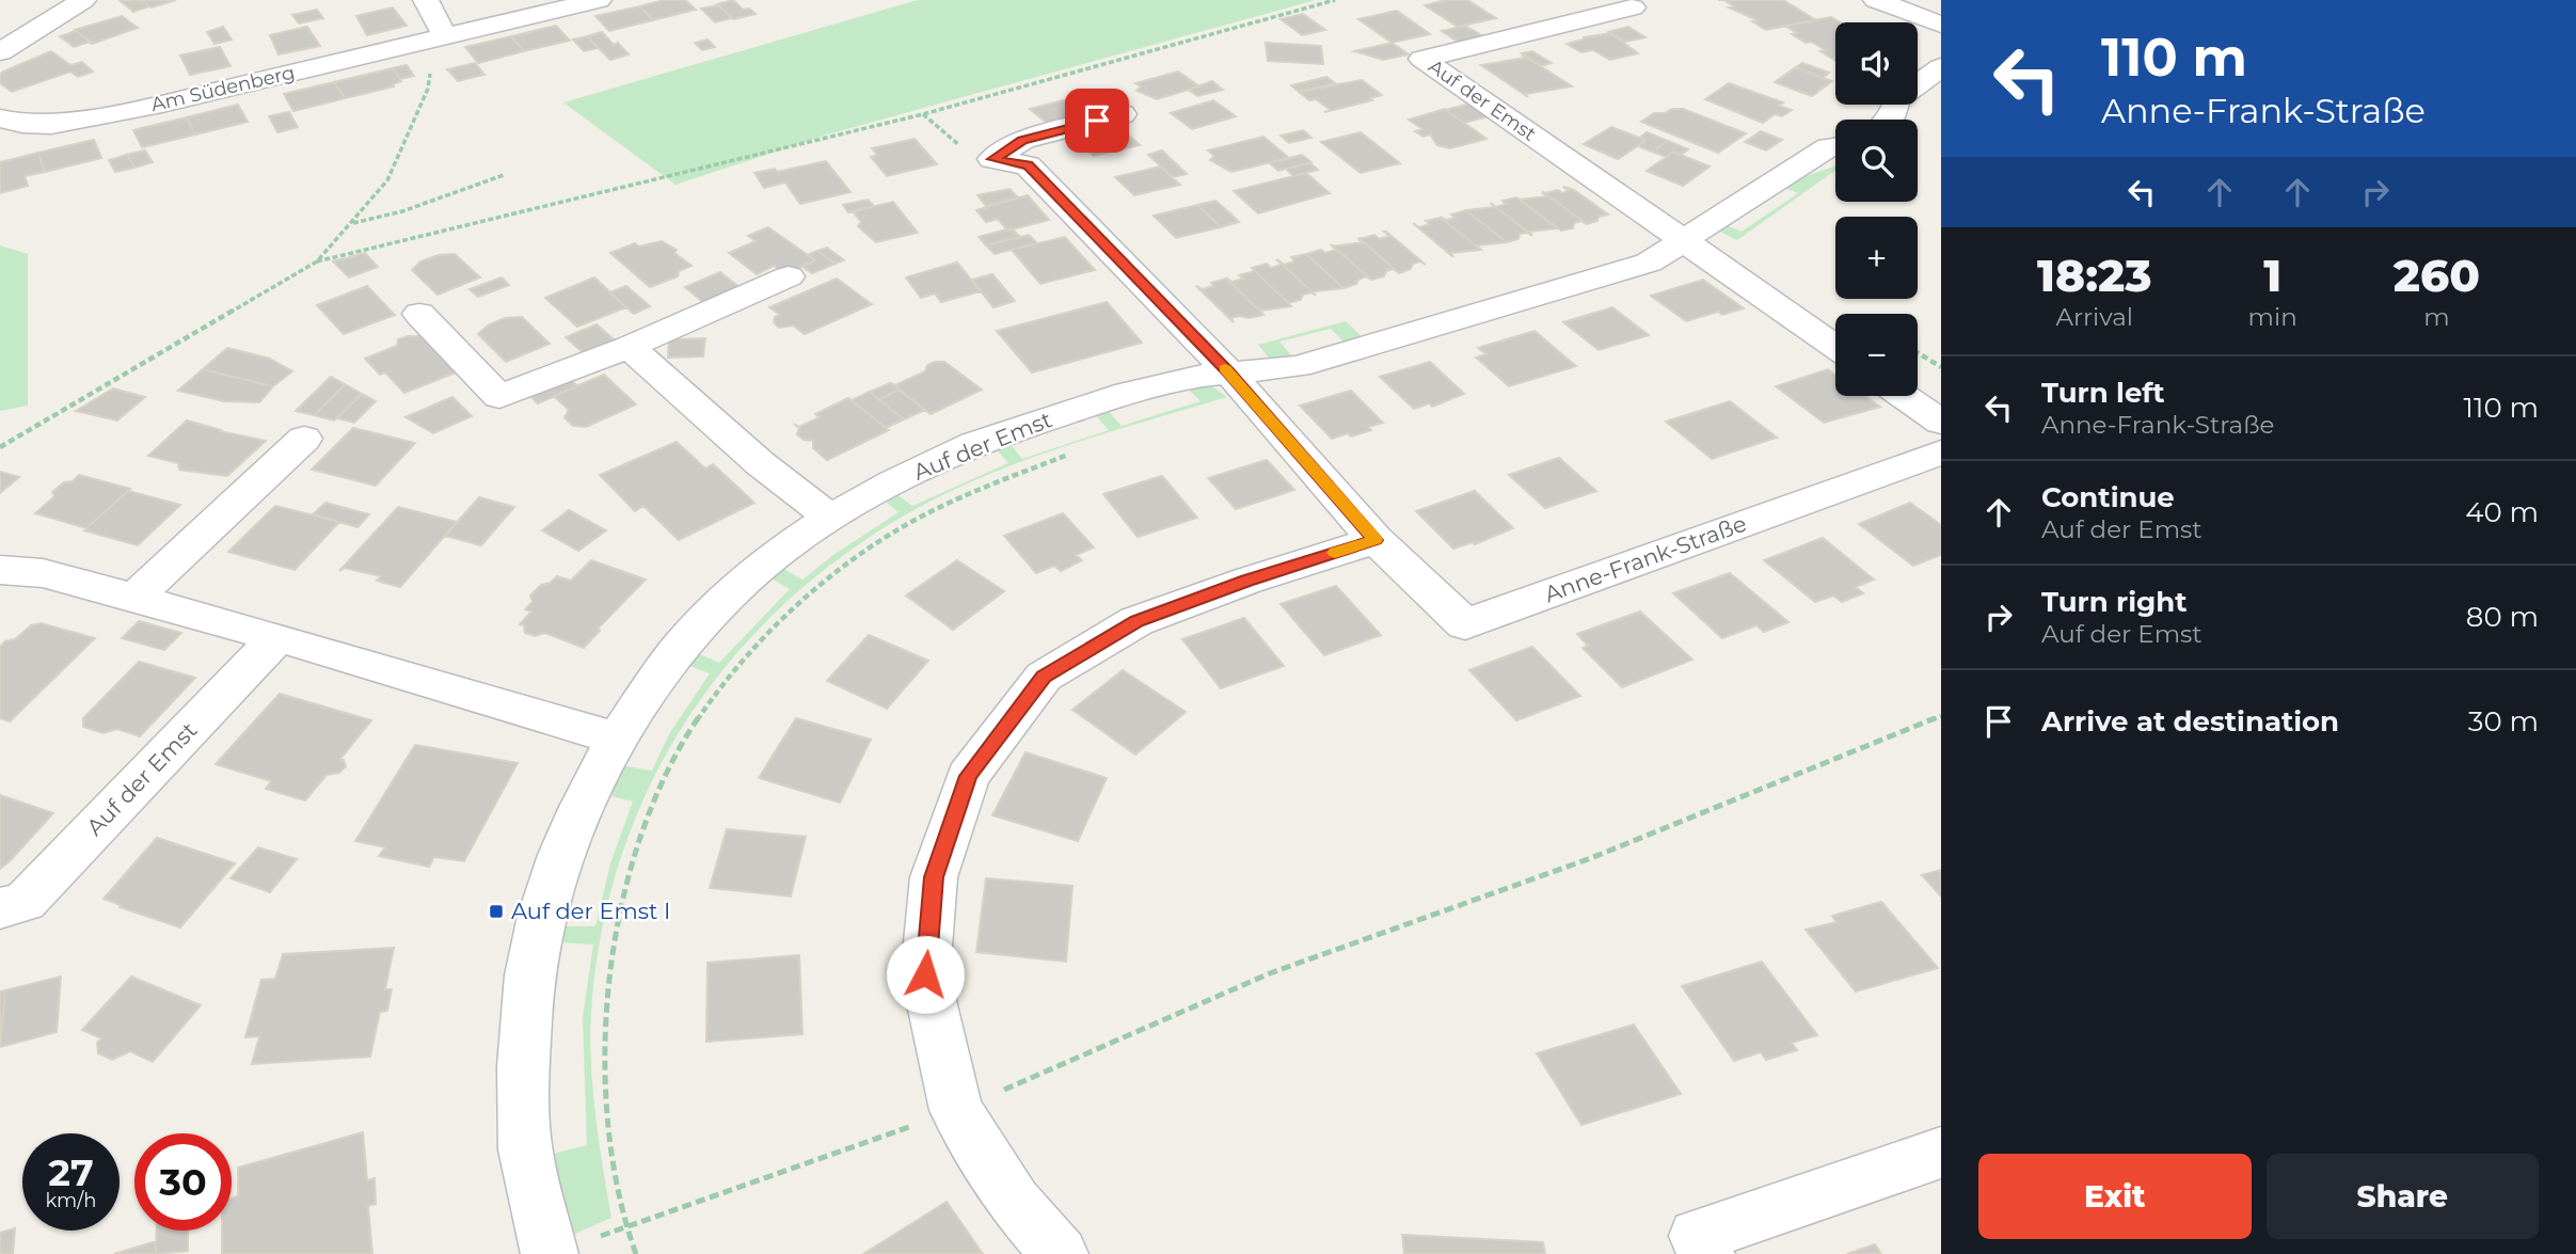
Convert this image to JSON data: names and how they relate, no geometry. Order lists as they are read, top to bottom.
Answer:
{
  "streets": {
    "street": ["Am Südenberg", "Auf der Emst", "Anne-Frank-Straße"]
  },
  "crossings": [
    ["Auf der Emst", "Anne-Frank-Straße"]
  ],
  "places": {
    "transit": ["Auf der Emst I"]
  },
  "page": {
    "turn": ["110 m", "Anne-Frank-Straße"],
    "map_buttons": ["+", "−"],
    "eta": [
      "18:23",
      "Arrival",
      "1",
      "min",
      "260",
      "m"
    ],
    "list": [
      {
        "name": "Turn left",
        "note": "Anne-Frank-Straße",
        "value": "110 m"
      },
      {
        "name": "Continue",
        "note": "Auf der Emst",
        "value": "40 m"
      },
      {
        "name": "Turn right",
        "note": "Auf der Emst",
        "value": "80 m"
      },
      {
        "name": "Arrive at destination",
        "value": "30 m"
      }
    ],
    "speed": "27 km/h",
    "limit": "30",
    "buttons": ["Exit", "Share"]
  }
}
